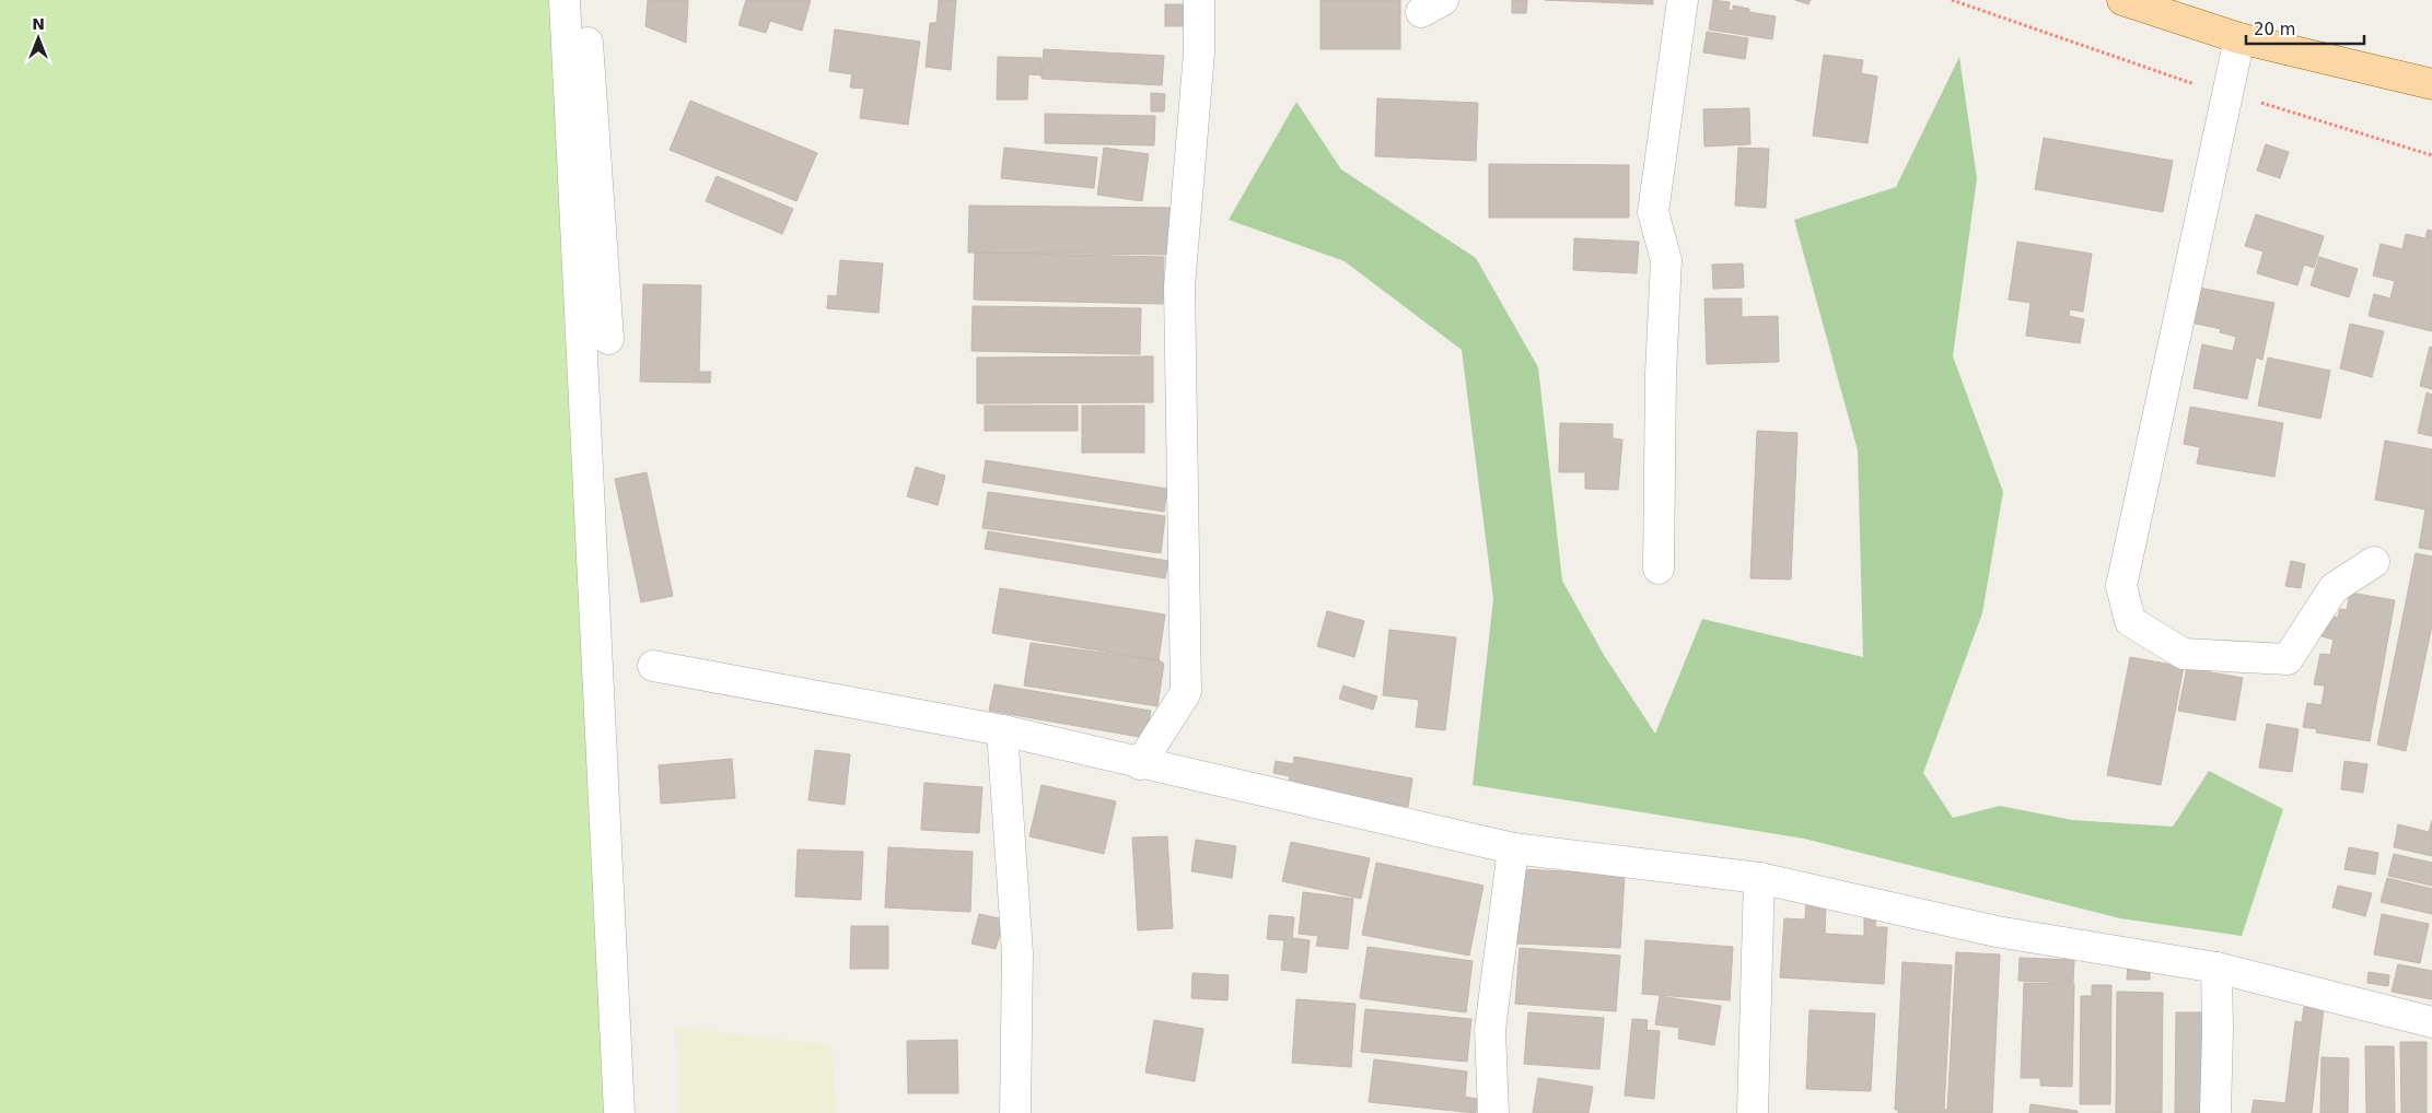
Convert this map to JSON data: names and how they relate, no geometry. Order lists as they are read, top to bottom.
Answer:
{
  "scale_bar": "20 m",
  "north": "top"
}
